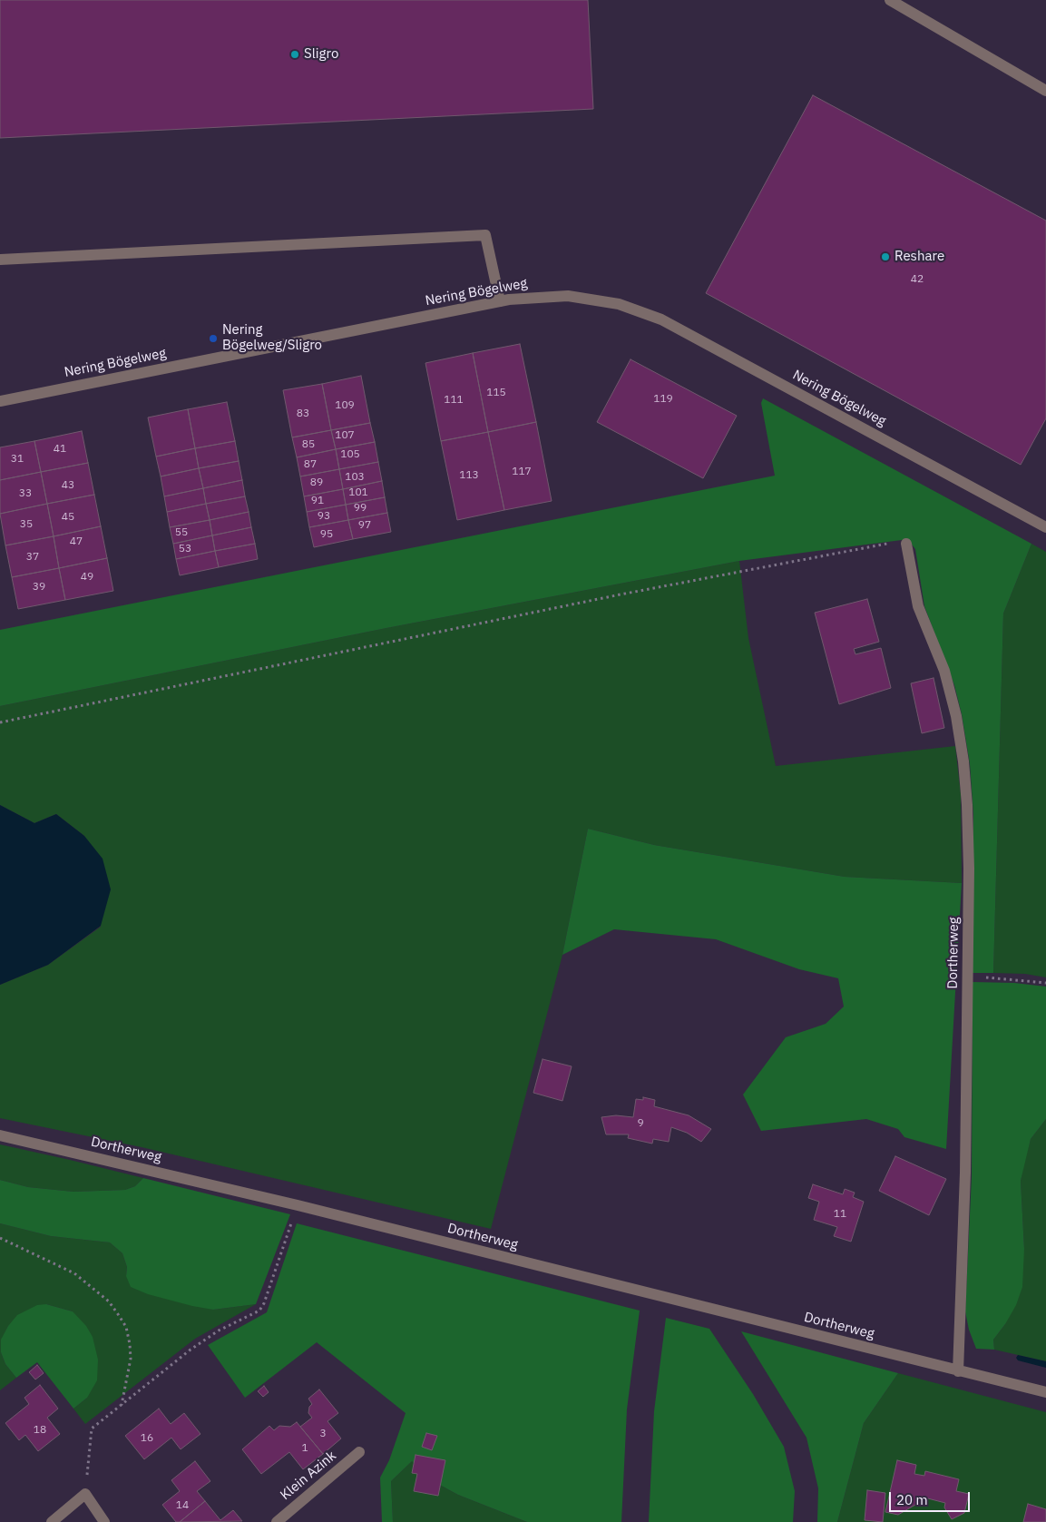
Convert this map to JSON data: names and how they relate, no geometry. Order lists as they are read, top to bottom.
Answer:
{
  "streets": {
    "street": ["Nering Bögelweg", "Dortherweg", "Klein Azink"]
  },
  "places": ["Sligro", "Reshare", "Nering Bögelweg/Sligro"],
  "house_numbers": [
    "42",
    "115",
    "119",
    "111",
    "109",
    "83",
    "107",
    "85",
    "41",
    "105",
    "31",
    "87",
    "117",
    "113",
    "103",
    "89",
    "43",
    "101",
    "33",
    "91",
    "99",
    "93",
    "45",
    "35",
    "97",
    "55",
    "95",
    "47",
    "53",
    "37",
    "49",
    "39",
    "9",
    "11",
    "18",
    "3",
    "16",
    "1",
    "14"
  ],
  "scale_bar": "20 m"
}
